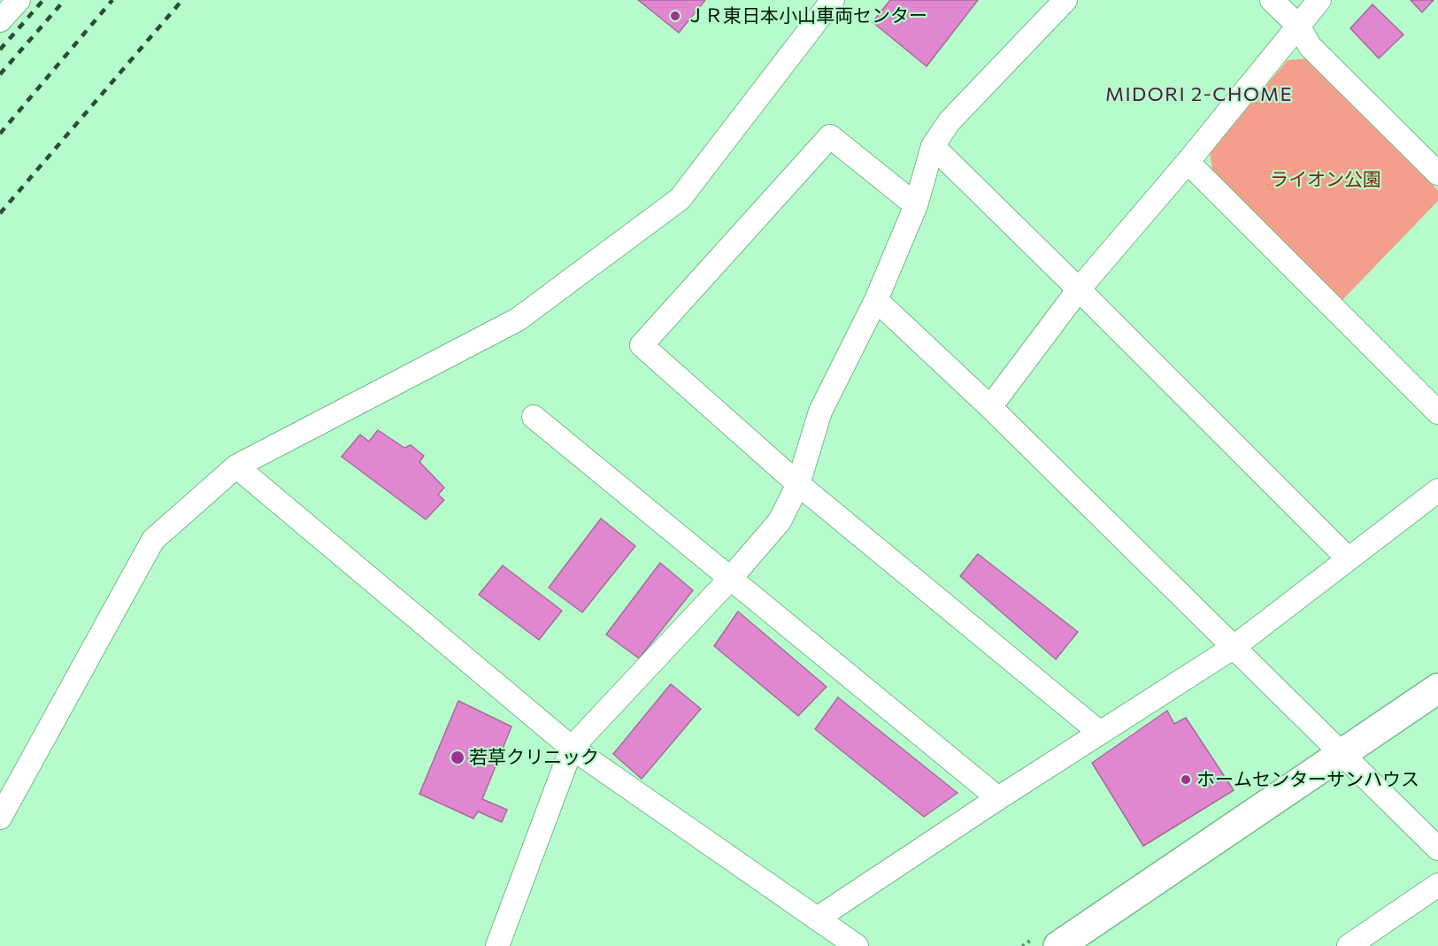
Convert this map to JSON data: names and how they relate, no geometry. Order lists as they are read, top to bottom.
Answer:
{
  "districts": ["MIDORI 2-CHOME"],
  "parks": ["ライオン公園"],
  "places": ["ＪＲ東日本小山車両センター", "若草クリニック", "ホームセンターサンハウス"]
}
